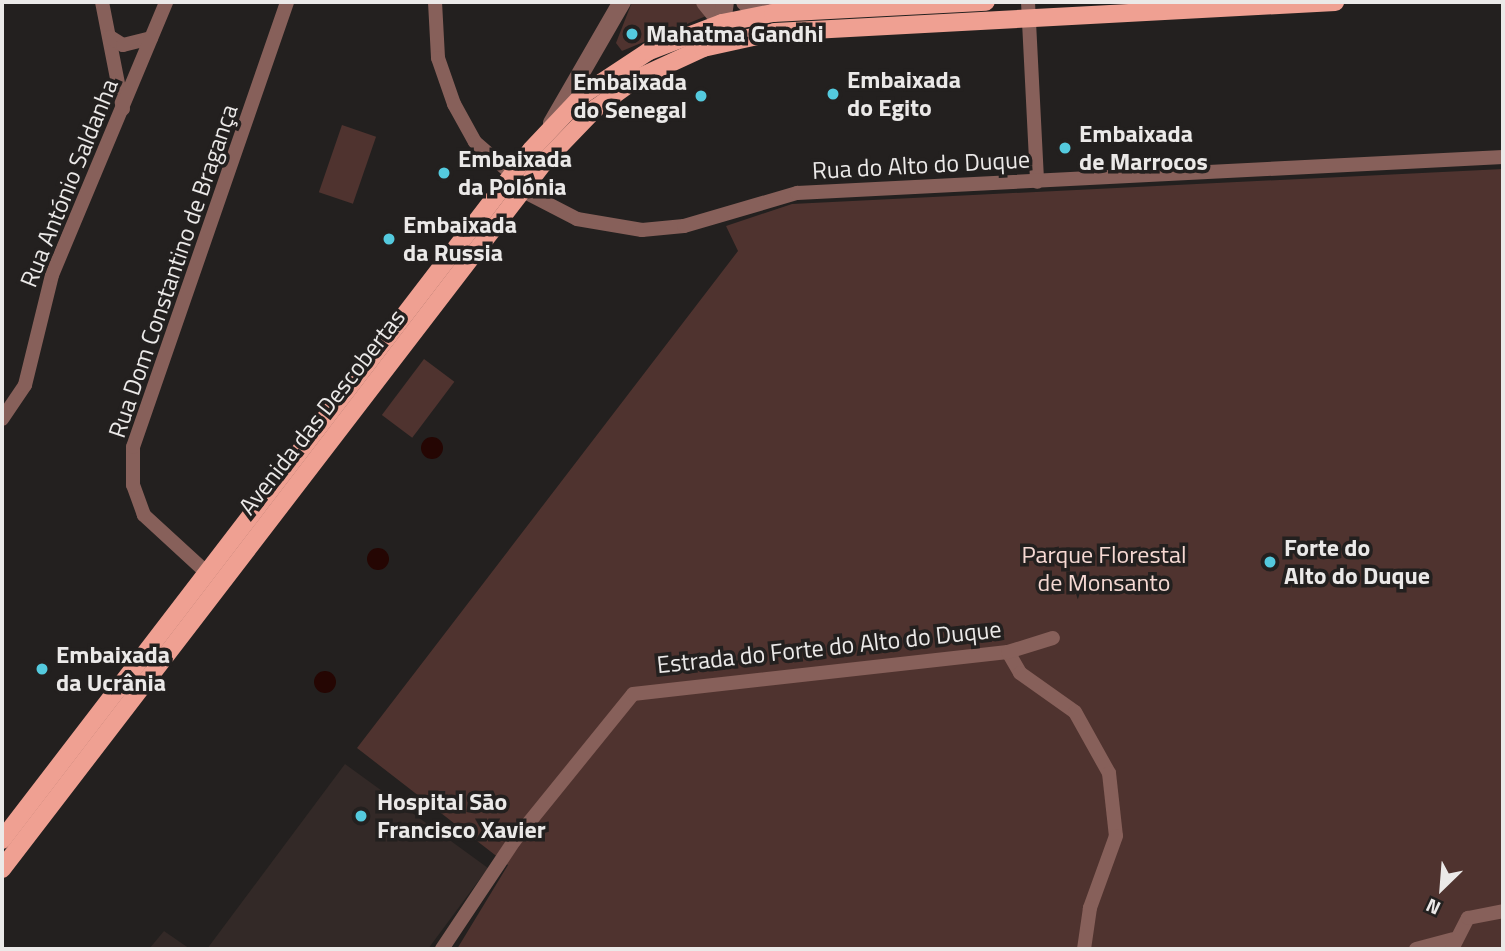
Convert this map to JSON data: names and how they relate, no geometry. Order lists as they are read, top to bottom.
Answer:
{
  "streets": {
    "main road": ["Avenida das Descobertas"],
    "street": [
      "Rua do Alto do Duque",
      "Rua António Saldanha",
      "Rua Dom Constantino de Bragança",
      "Estrada do Forte do Alto do Duque"
    ]
  },
  "crossings": [
    ["Rua do Alto do Duque", "Avenida das Descobertas"],
    ["Rua Dom Constantino de Bragança", "Avenida das Descobertas"]
  ],
  "parks": ["Parque Florestal de Monsanto"],
  "places": [
    "Mahatma Gandhi",
    "Embaixada do Egito",
    "Embaixada do Senegal",
    "Embaixada de Marrocos",
    "Embaixada da Polónia",
    "Embaixada da Russia",
    "Forte do Alto do Duque",
    "Embaixada da Ucrânia",
    "Hospital São Francisco Xavier"
  ],
  "north": "bottom left"
}
